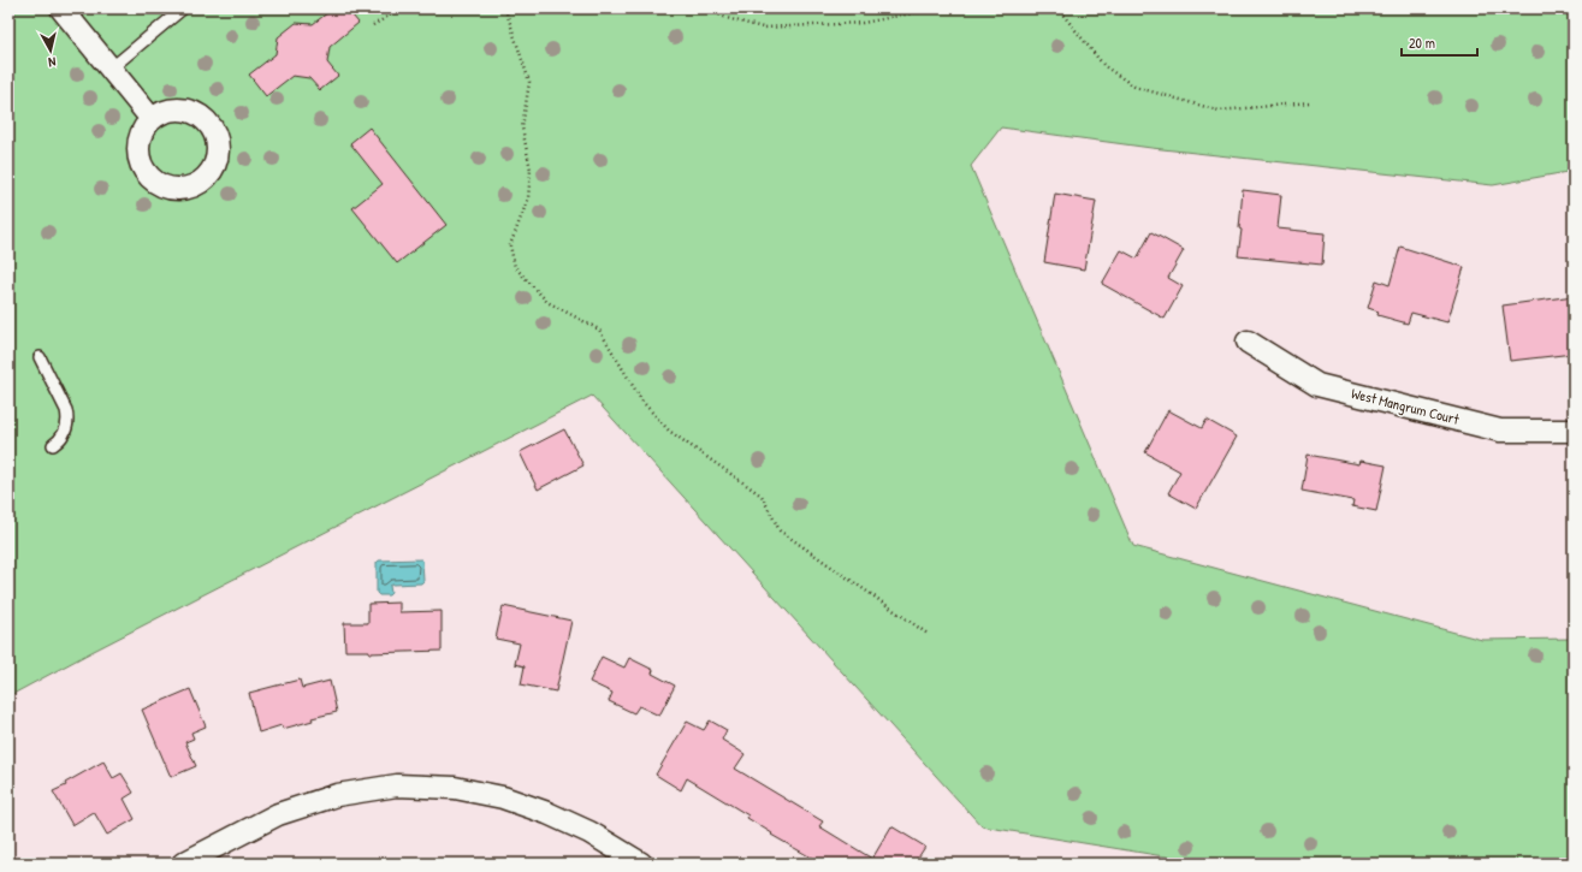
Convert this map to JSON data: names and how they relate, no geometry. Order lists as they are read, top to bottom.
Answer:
{
  "streets": {
    "street": ["West Mangrum Court"]
  },
  "scale_bar": "20 m",
  "north": "bottom"
}
